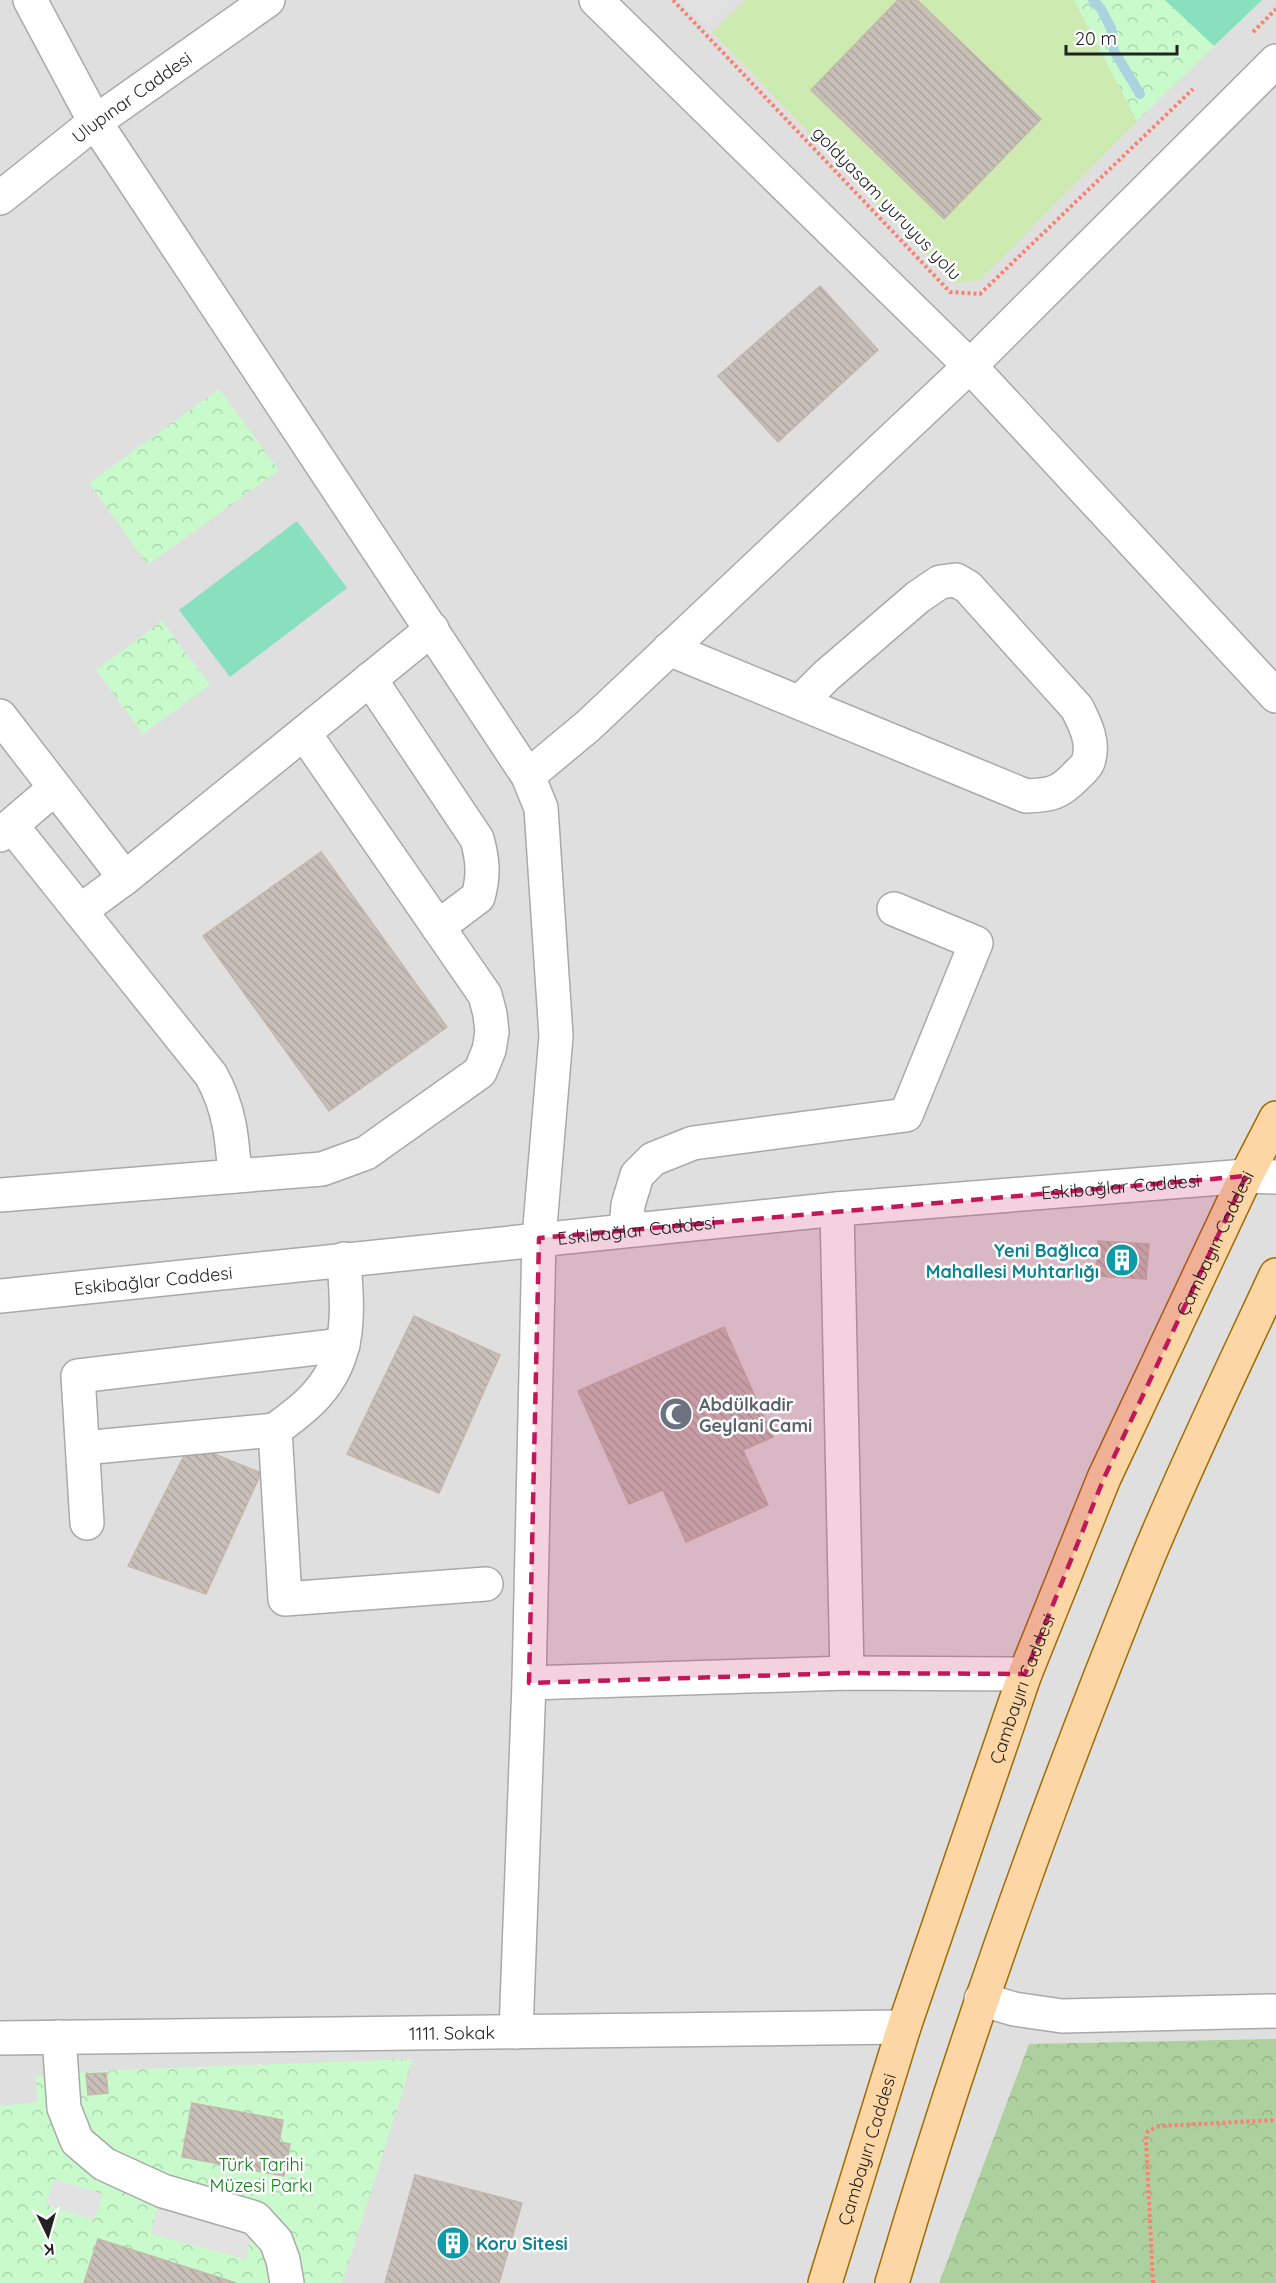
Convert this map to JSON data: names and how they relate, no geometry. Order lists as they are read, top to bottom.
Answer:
{
  "streets": {
    "main road": ["Çambayırı Caddesi"],
    "street": ["Ulupınar Caddesi", "Eskibağlar Caddesi", "1111. Sokak"],
    "path": ["goldyasam yuruyus yolu"]
  },
  "crossings": [
    ["Eskibağlar Caddesi", "Çambayırı Caddesi"],
    ["Çambayırı Caddesi", "1111. Sokak"]
  ],
  "parks": ["Türk Tarihi Müzesi Parkı"],
  "places": {
    "building": ["Yeni Bağlıca Mahallesi Muhtarlığı", "Koru Sitesi"],
    "mosque": ["Abdülkadir Geylani Cami"]
  },
  "scale_bar": "20 m",
  "north": "bottom"
}
